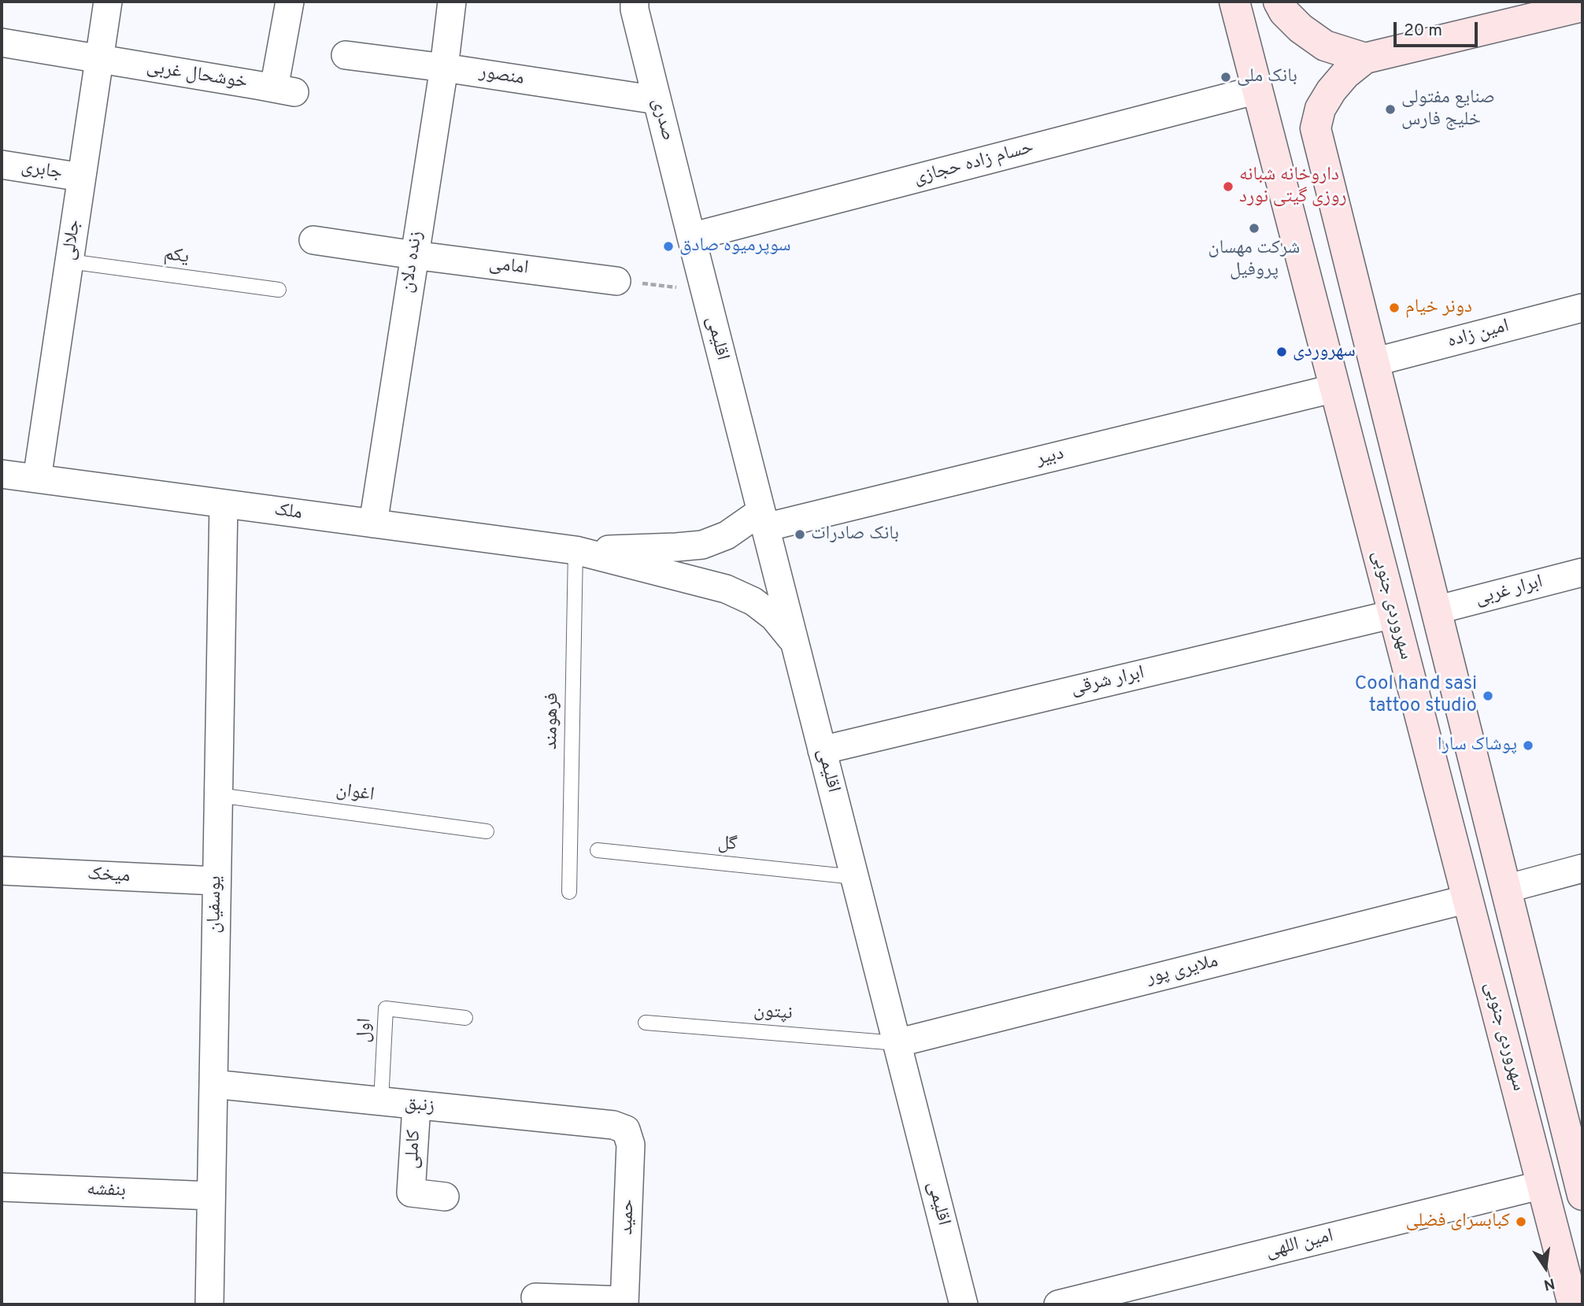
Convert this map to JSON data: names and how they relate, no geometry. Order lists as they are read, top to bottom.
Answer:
{
  "streets": {
    "main road": ["سهروردی جنوبی"],
    "street": [
      "خوشحال غربی",
      "منصور",
      "صدری",
      "حسام زاده حجازی",
      "جابری",
      "جلالی",
      "زنده دلان",
      "امامی",
      "امین زاده",
      "اقلیمی",
      "دبیر",
      "ملک",
      "ابرار غربی",
      "ابرار شرقی",
      "میخک",
      "یوسفیان",
      "ملایری پور",
      "زنبق",
      "کاملی",
      "بنفشه",
      "حمید",
      "امین اللهی"
    ],
    "lane": [
      "یکم",
      "فرهومند",
      "اغوان",
      "گل",
      "نپتون",
      "اول"
    ]
  },
  "crossings": [
    ["خوشحال غربی", "جلالی"],
    ["منصور", "صدری"],
    ["منصور", "زنده دلان"],
    ["صدری", "حسام زاده حجازی"],
    ["صدری", "اقلیمی"],
    ["حسام زاده حجازی", "اقلیمی"],
    ["حسام زاده حجازی", "سهروردی جنوبی"],
    ["جابری", "جلالی"],
    ["جلالی", "یکم"],
    ["جلالی", "ملک"],
    ["زنده دلان", "امامی"],
    ["زنده دلان", "ملک"],
    ["امین زاده", "سهروردی جنوبی"],
    ["اقلیمی", "دبیر"],
    ["اقلیمی", "ابرار شرقی"],
    ["اقلیمی", "گل"],
    ["اقلیمی", "ملایری پور"],
    ["اقلیمی", "نپتون"],
    ["دبیر", "سهروردی جنوبی"],
    ["ملک", "فرهومند"],
    ["ملک", "یوسفیان"],
    ["ابرار غربی", "سهروردی جنوبی"],
    ["سهروردی جنوبی", "ابرار شرقی"],
    ["سهروردی جنوبی", "ملایری پور"],
    ["سهروردی جنوبی", "امین اللهی"],
    ["اغوان", "یوسفیان"],
    ["میخک", "یوسفیان"],
    ["یوسفیان", "زنبق"],
    ["یوسفیان", "بنفشه"],
    ["ملایری پور", "نپتون"],
    ["اول", "زنبق"],
    ["زنبق", "کاملی"],
    ["زنبق", "حمید"]
  ],
  "places": [
    "بانک ملی",
    "صنایع مفتولی خلیج فارس",
    "داروخانه شبانه روزی گیتی نورد",
    "شرکت مهسان پروفیل",
    "سوپرمیوه صادق",
    "دونر خیام",
    "سهروردی",
    "بانک صادرات",
    "Cool hand sasi tattoo studio",
    "پوشاک سارا",
    "کبابسرای فضلی"
  ],
  "scale_bar": "20 m",
  "north": "bottom"
}
